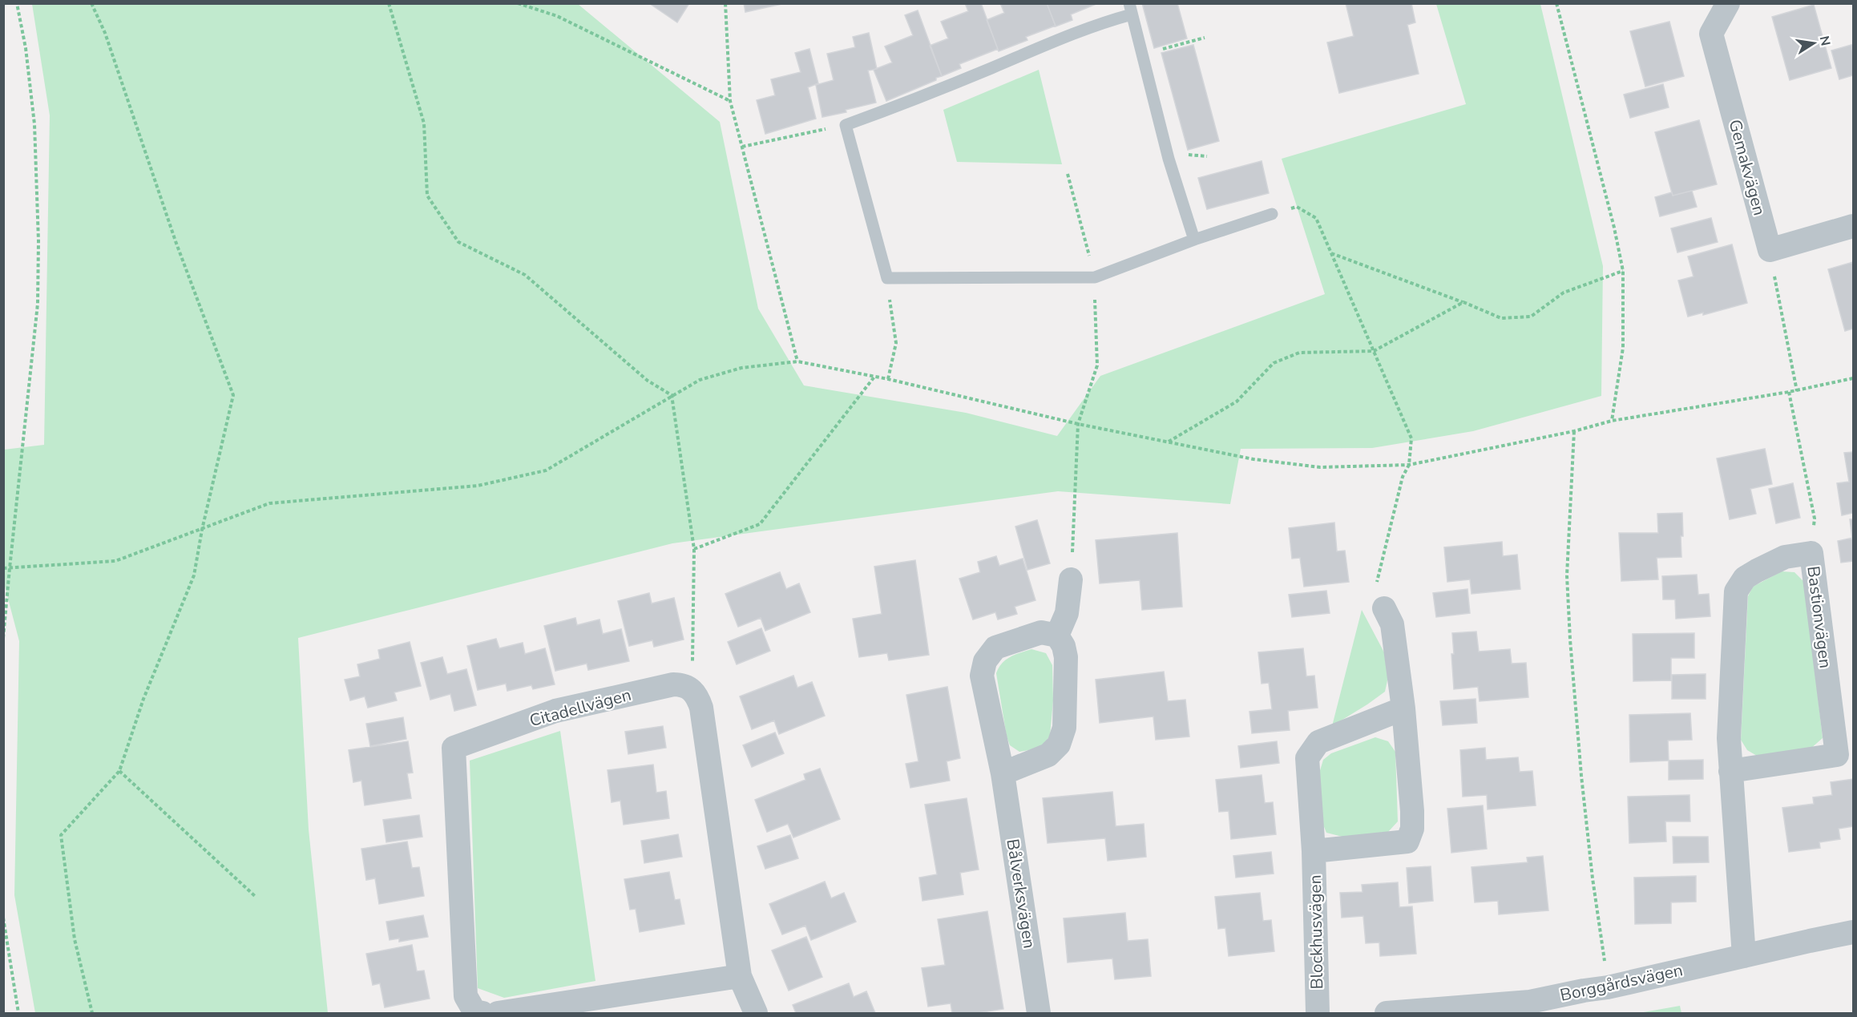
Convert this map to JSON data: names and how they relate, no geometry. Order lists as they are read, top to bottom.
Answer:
{
  "streets": {
    "street": [
      "Gemakvägen",
      "Bastionvägen",
      "Citadellvägen",
      "Bålverksvägen",
      "Blockhusvägen",
      "Borggårdsvägen"
    ]
  },
  "crossings": [
    ["Bastionvägen", "Borggårdsvägen"]
  ],
  "north": "right"
}
